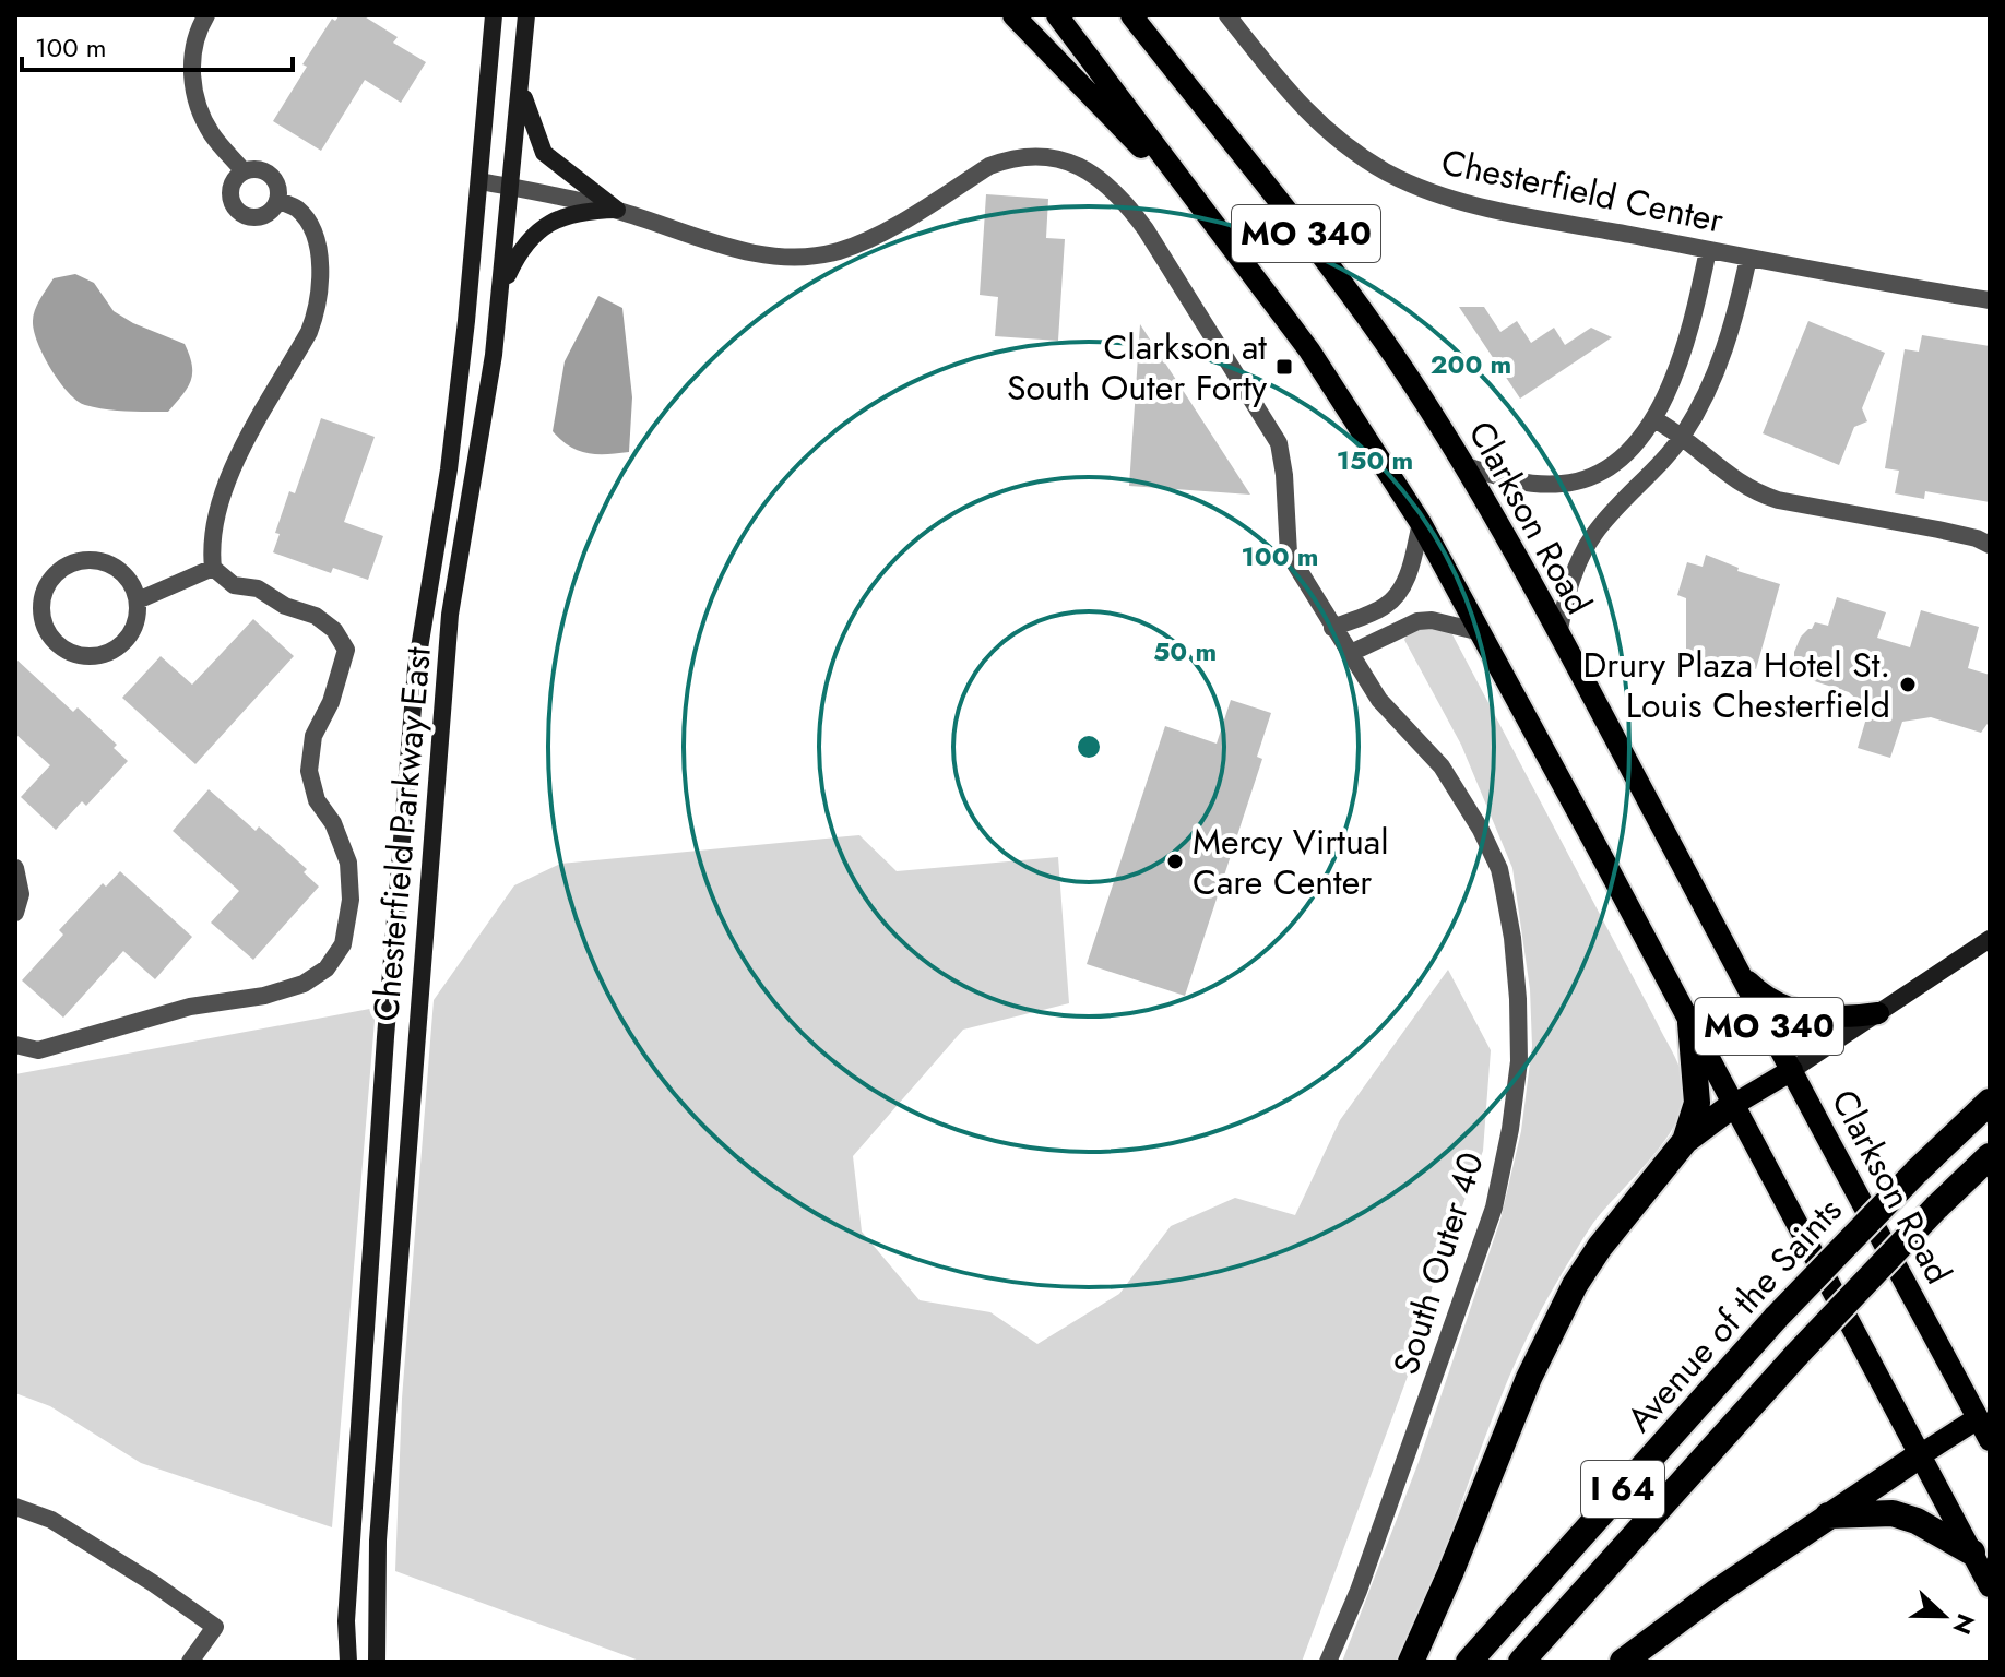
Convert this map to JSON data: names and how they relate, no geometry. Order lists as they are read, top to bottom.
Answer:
{
  "streets": {
    "highway": ["Avenue of the Saints", "I 64"],
    "main road": ["MO 340", "Clarkson Road"],
    "street": ["Chesterfield Center", "Chesterfield Parkway East", "South Outer 40"]
  },
  "crossings": [
    ["MO 340", "Clarkson Road"],
    ["Chesterfield Parkway East", "South Outer 40"]
  ],
  "places": {
    "transit": ["Clarkson at South Outer Forty"],
    "other": ["Drury Plaza Hotel St. Louis Chesterfield", "Mercy Virtual Care Center"]
  },
  "scale_bar": "100 m",
  "north": "right",
  "rings": [
    "200 m",
    "150 m",
    "100 m",
    "50 m"
  ]
}
